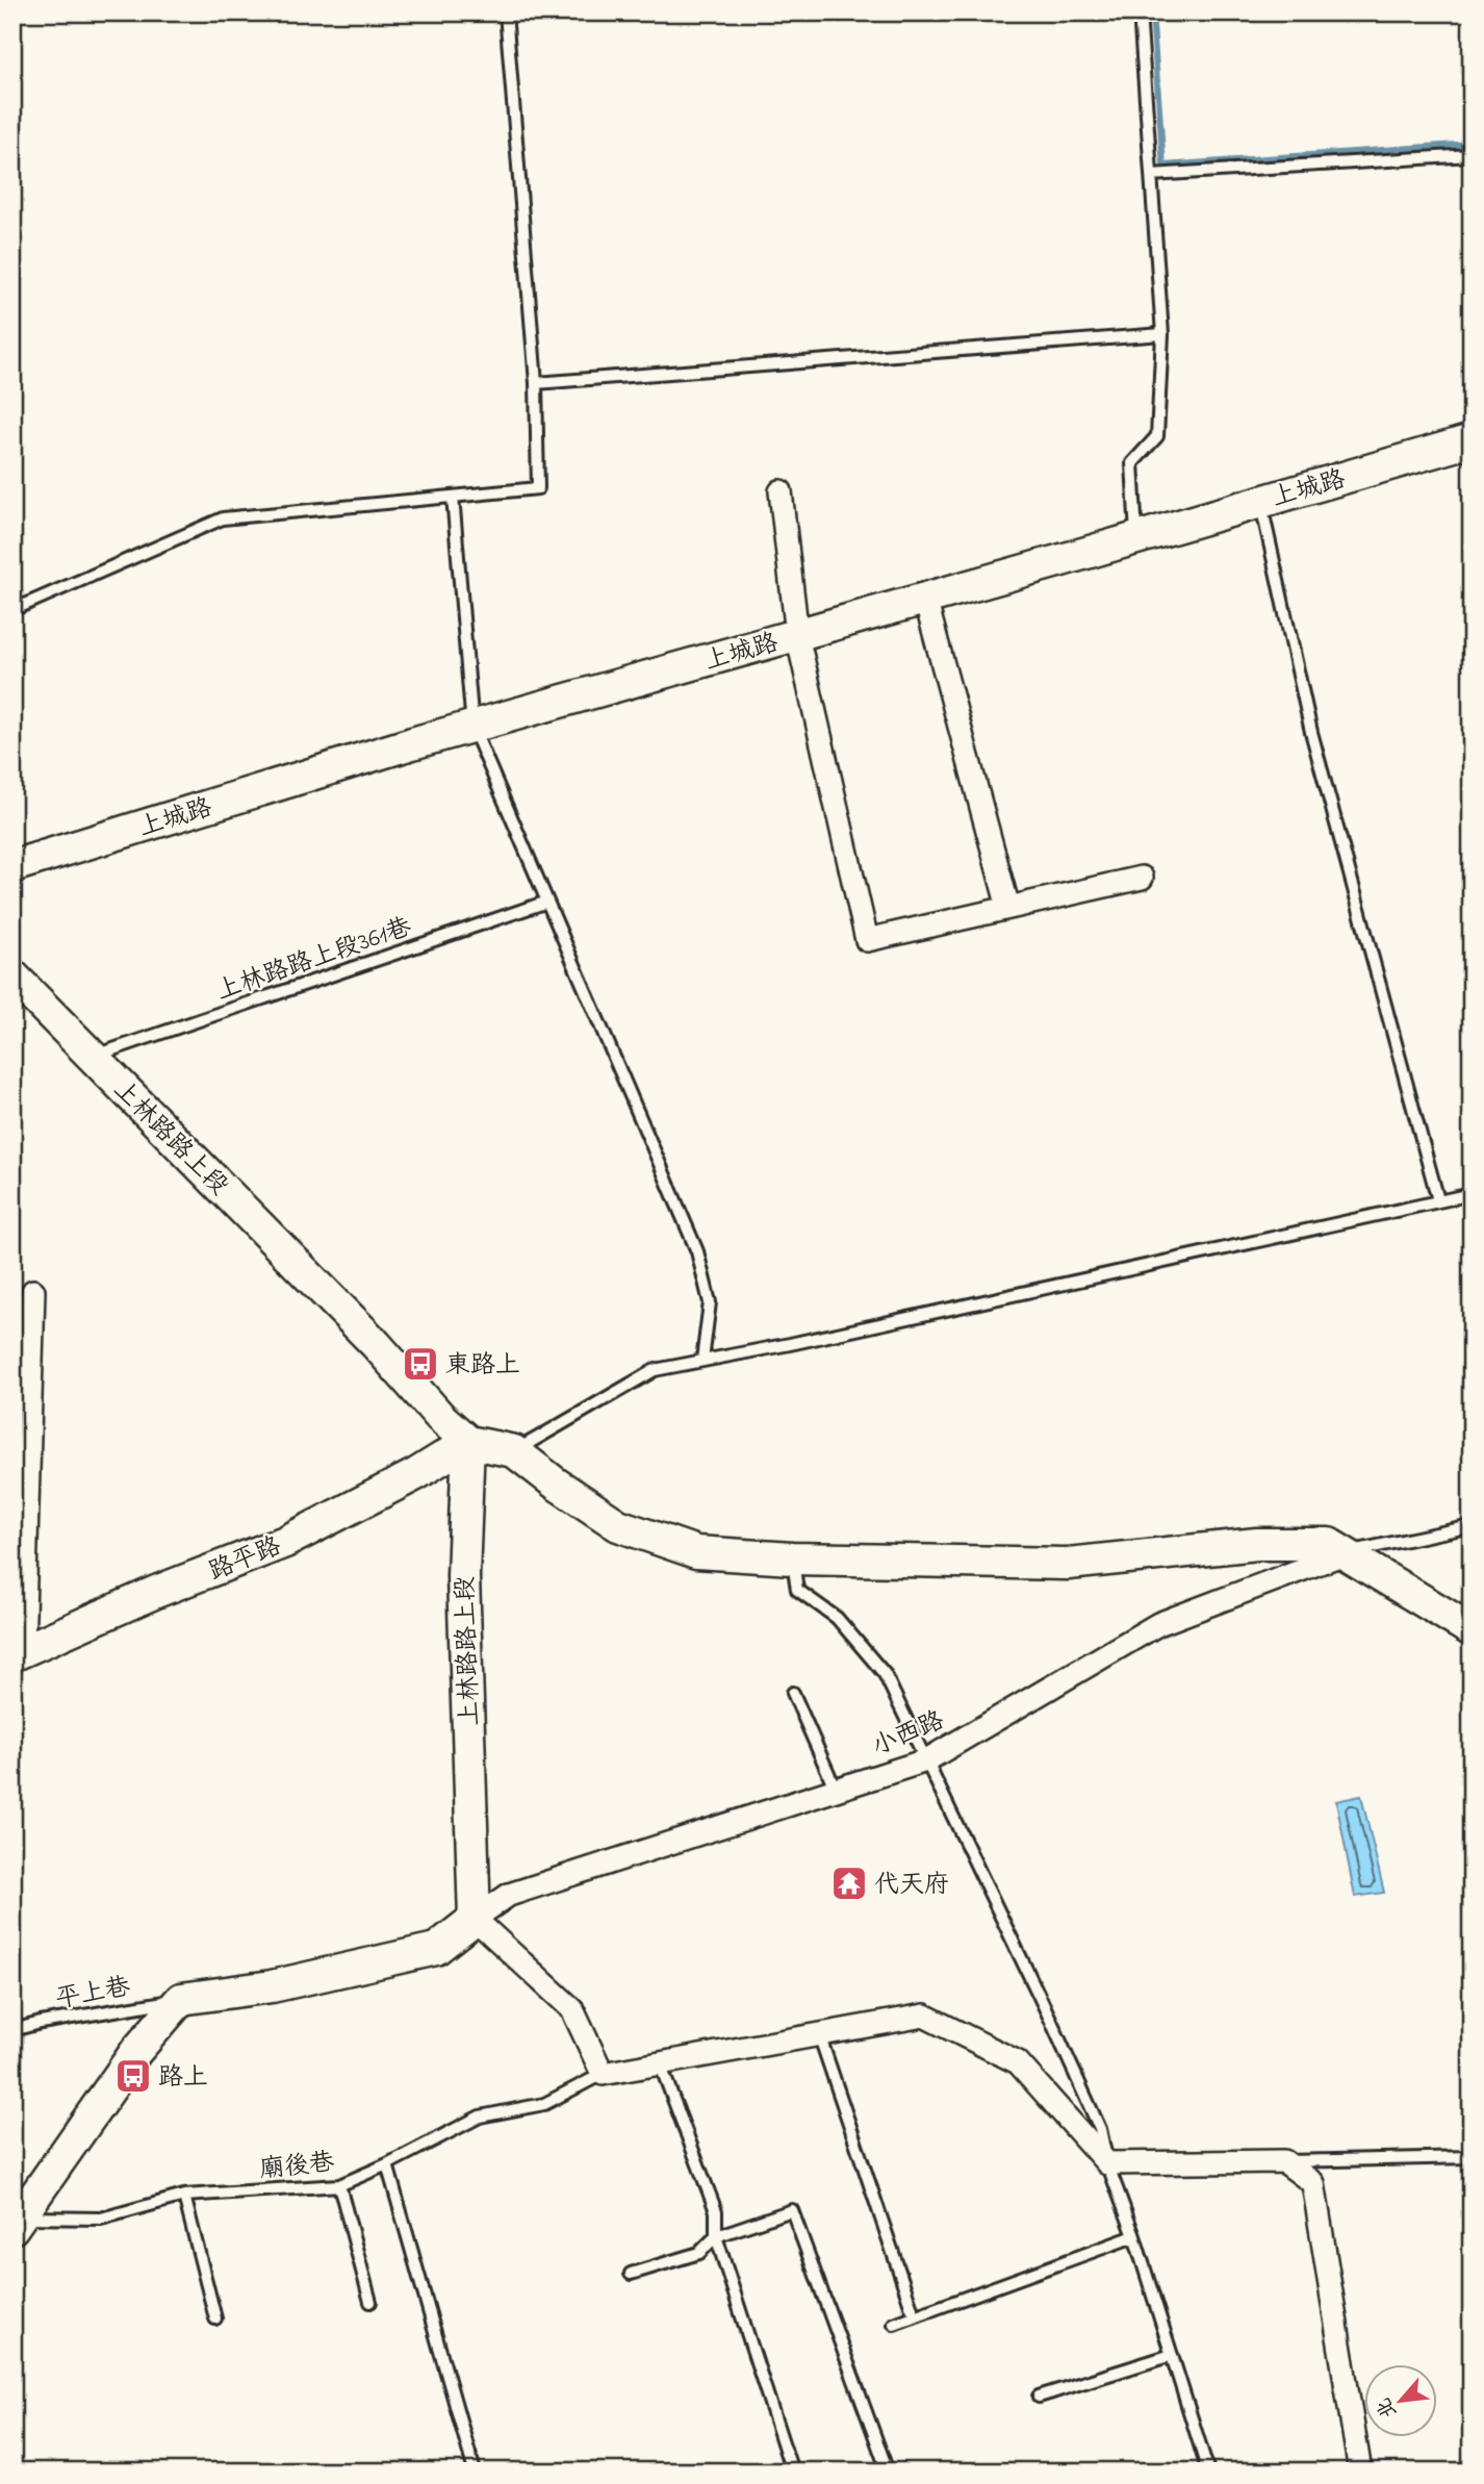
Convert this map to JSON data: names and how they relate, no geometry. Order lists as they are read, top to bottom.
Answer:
{
  "streets": {
    "street": [
      "上城路",
      "上林路路上段",
      "路平路",
      "小西路"
    ],
    "lane": ["上林路路上段361巷", "平上巷", "廟後巷"]
  },
  "crossings": [
    ["上林路路上段361巷", "上林路路上段"],
    ["上林路路上段", "路平路"],
    ["上林路路上段", "小西路"]
  ],
  "places": {
    "bus stop": ["東路上", "路上"],
    "temple": ["代天府"]
  },
  "north": "bottom left"
}
